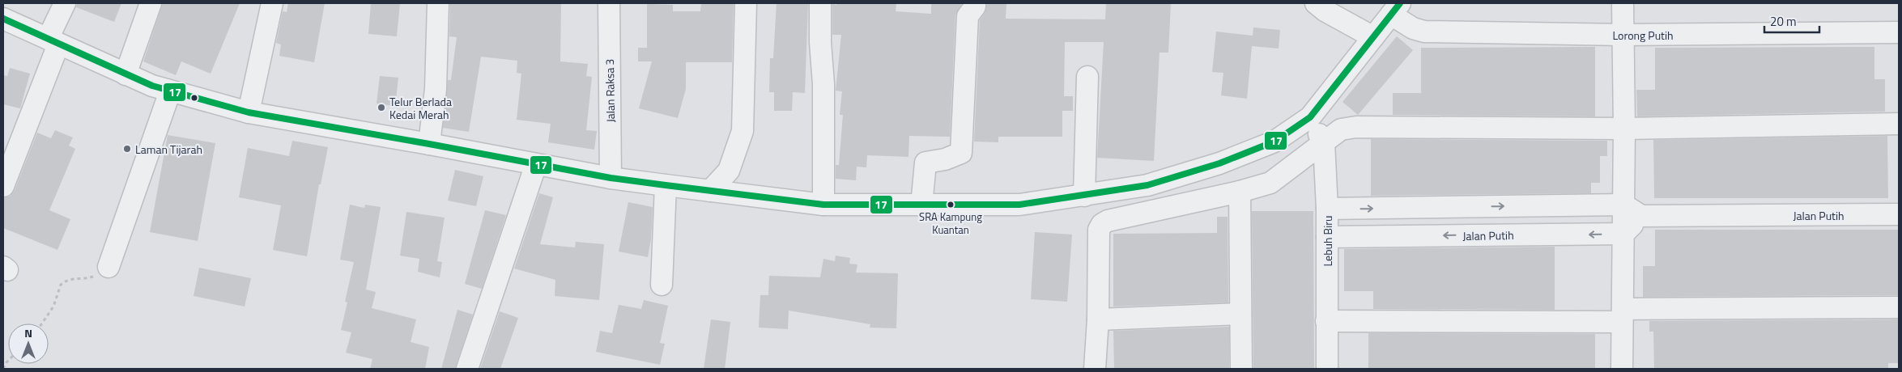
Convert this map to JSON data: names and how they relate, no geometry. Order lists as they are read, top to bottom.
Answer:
{
  "streets": {
    "street": [
      "Lorong Putih",
      "Jalan Raksa 3",
      "Jalan Putih",
      "Lebuh Biru"
    ]
  },
  "crossings": [
    ["Jalan Putih", "Lebuh Biru"]
  ],
  "places": ["Telur Berlada Kedai Merah", "Laman Tijarah", "SRA Kampung Kuantan"],
  "lines": ["transit line 17"],
  "scale_bar": "20 m",
  "north": "top"
}
